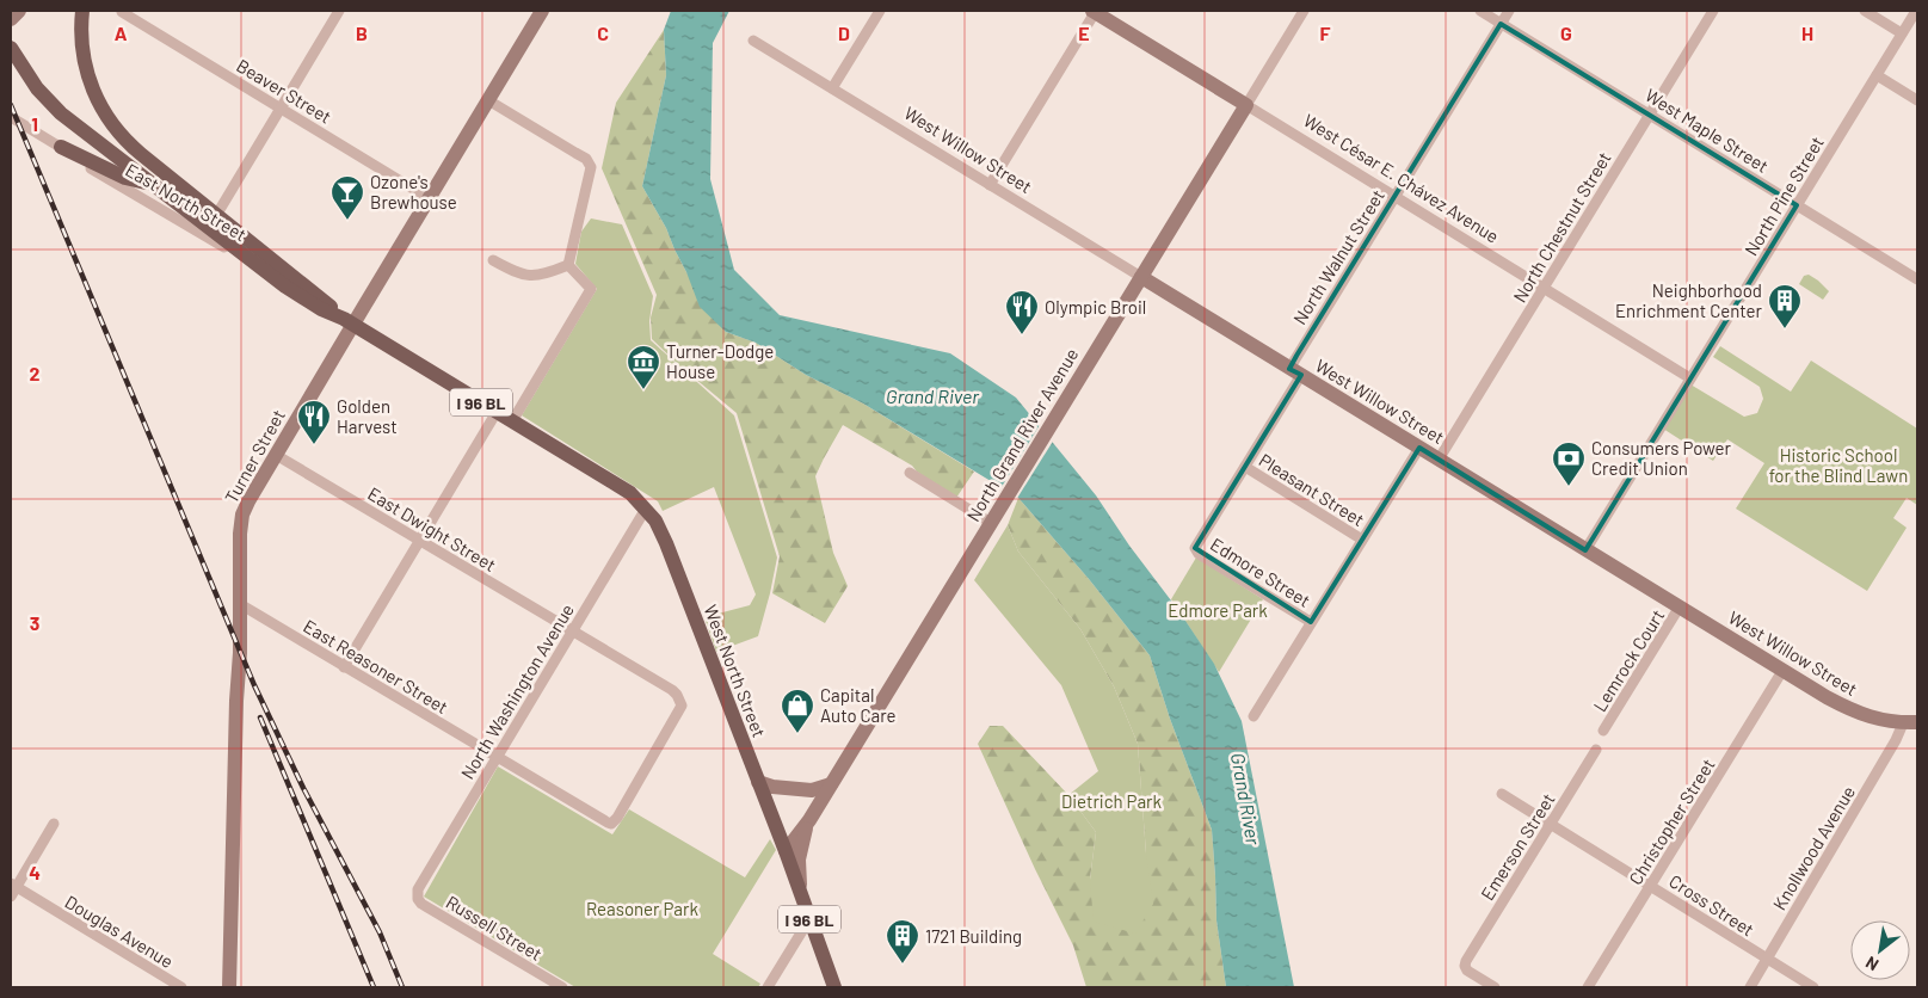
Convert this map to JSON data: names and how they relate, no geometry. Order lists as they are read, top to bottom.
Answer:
{
  "streets": {
    "main road": ["East North Street", "I 96 BL", "West North Street"],
    "street": [
      "Beaver Street",
      "West Maple Street",
      "West Willow Street",
      "West César E. Chávez Avenue",
      "North Pine Street",
      "North Chestnut Street",
      "North Walnut Street",
      "North Grand River Avenue",
      "Turner Street",
      "Pleasant Street",
      "East Dwight Street",
      "Edmore Street",
      "Lemrock Court",
      "East Reasoner Street",
      "North Washington Avenue",
      "Christopher Street",
      "Emerson Street",
      "Knollwood Avenue",
      "Cross Street",
      "Russell Street",
      "Douglas Avenue"
    ]
  },
  "crossings": [
    ["Beaver Street", "Turner Street"],
    ["West Maple Street", "North Pine Street"],
    ["West Maple Street", "North Chestnut Street"],
    ["West Maple Street", "North Walnut Street"],
    ["West Willow Street", "North Pine Street"],
    ["West Willow Street", "North Chestnut Street"],
    ["West Willow Street", "North Walnut Street"],
    ["West Willow Street", "North Grand River Avenue"],
    ["West Willow Street", "Lemrock Court"],
    ["West Willow Street", "Christopher Street"],
    ["West Willow Street", "Knollwood Avenue"],
    ["West César E. Chávez Avenue", "North Pine Street"],
    ["West César E. Chávez Avenue", "North Chestnut Street"],
    ["West César E. Chávez Avenue", "North Walnut Street"],
    ["West César E. Chávez Avenue", "North Grand River Avenue"],
    ["East North Street", "I 96 BL"],
    ["East North Street", "Turner Street"],
    ["East North Street", "West North Street"],
    ["East North Street", "North Washington Avenue"],
    ["North Walnut Street", "Pleasant Street"],
    ["North Walnut Street", "Edmore Street"],
    ["I 96 BL", "North Grand River Avenue"],
    ["I 96 BL", "West North Street"],
    ["North Grand River Avenue", "West North Street"],
    ["Turner Street", "East Dwight Street"],
    ["Turner Street", "East Reasoner Street"],
    ["East Dwight Street", "East Reasoner Street"],
    ["East Dwight Street", "North Washington Avenue"],
    ["East Reasoner Street", "North Washington Avenue"],
    ["West North Street", "North Washington Avenue"],
    ["North Washington Avenue", "Russell Street"],
    ["Christopher Street", "Cross Street"],
    ["Emerson Street", "Cross Street"],
    ["Knollwood Avenue", "Cross Street"]
  ],
  "water": ["Grand River"],
  "parks": [
    "Historic School for the Blind Lawn",
    "Edmore Park",
    "Dietrich Park",
    "Reasoner Park"
  ],
  "places": {
    "bar": ["Ozone's Brewhouse"],
    "building": ["Neighborhood Enrichment Center", "1721 Building"],
    "restaurant": ["Olympic Broil", "Golden Harvest"],
    "museum": ["Turner-Dodge House"],
    "bank": ["Consumers Power Credit Union"],
    "shop": ["Capital Auto Care"]
  },
  "north": "bottom left",
  "grid": {
    "columns": [
      "A",
      "B",
      "C",
      "D",
      "E",
      "F",
      "G",
      "H"
    ],
    "rows": [
      "1",
      "2",
      "3",
      "4"
    ]
  }
}
